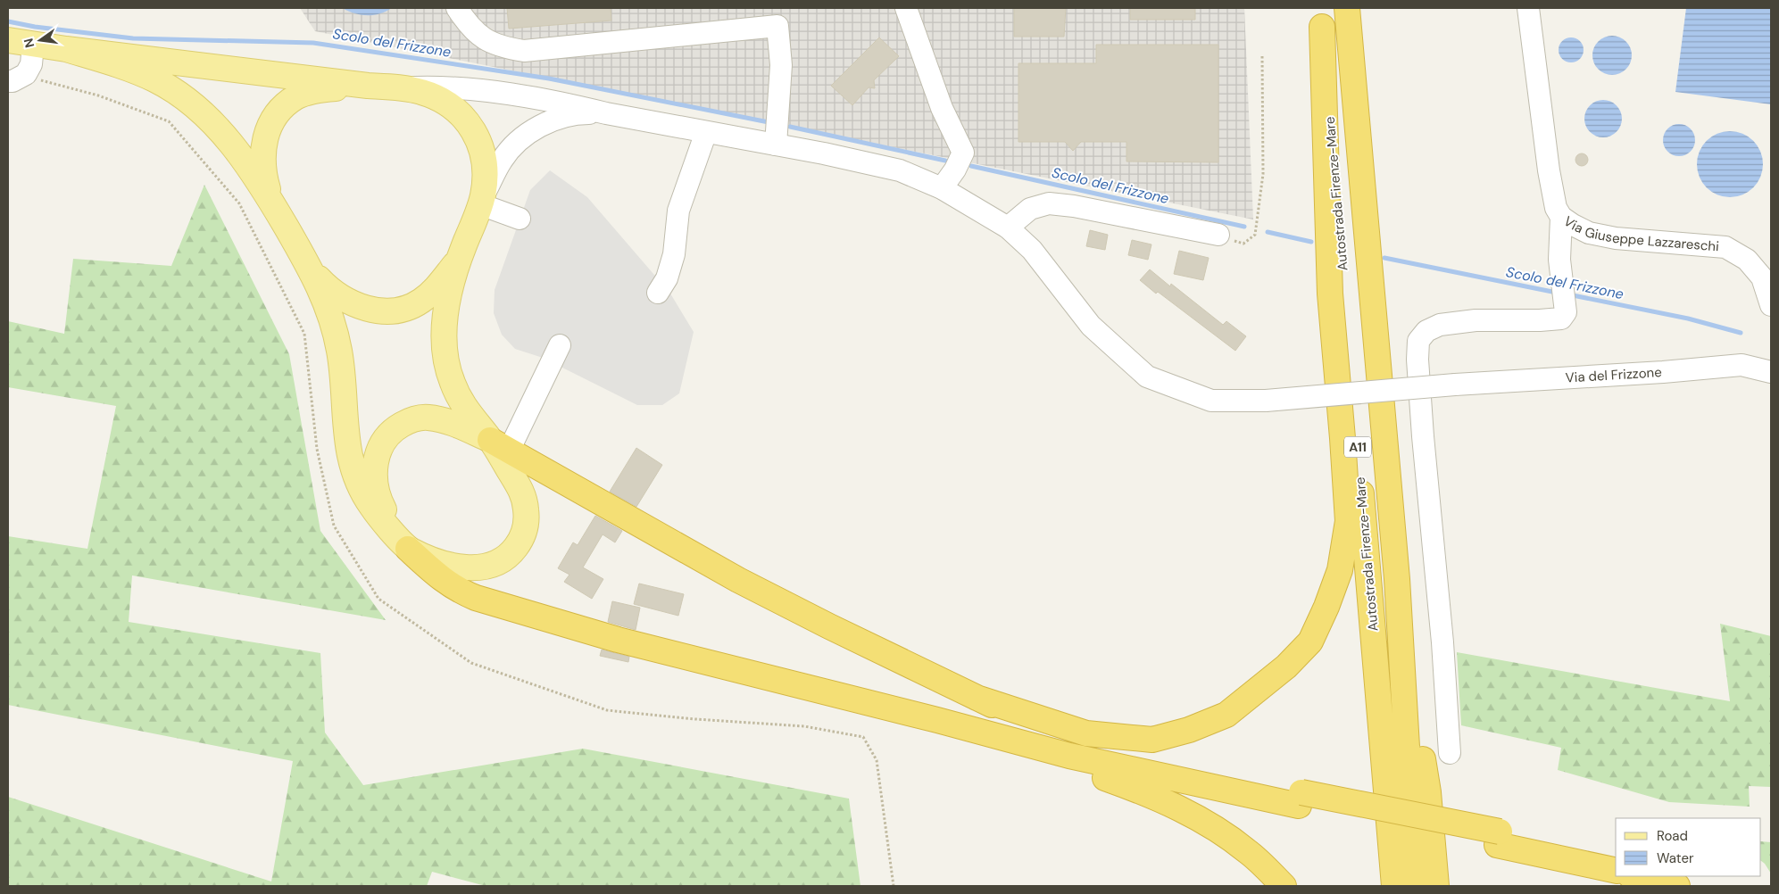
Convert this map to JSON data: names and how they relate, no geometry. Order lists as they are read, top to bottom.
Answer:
{
  "streets": {
    "highway": ["Autostrada Firenze-Mare", "A11"],
    "street": ["Via Giuseppe Lazzareschi", "Via del Frizzone"]
  },
  "water": ["Scolo del Frizzone"],
  "legend": ["Road", "Water"],
  "north": "left"
}
